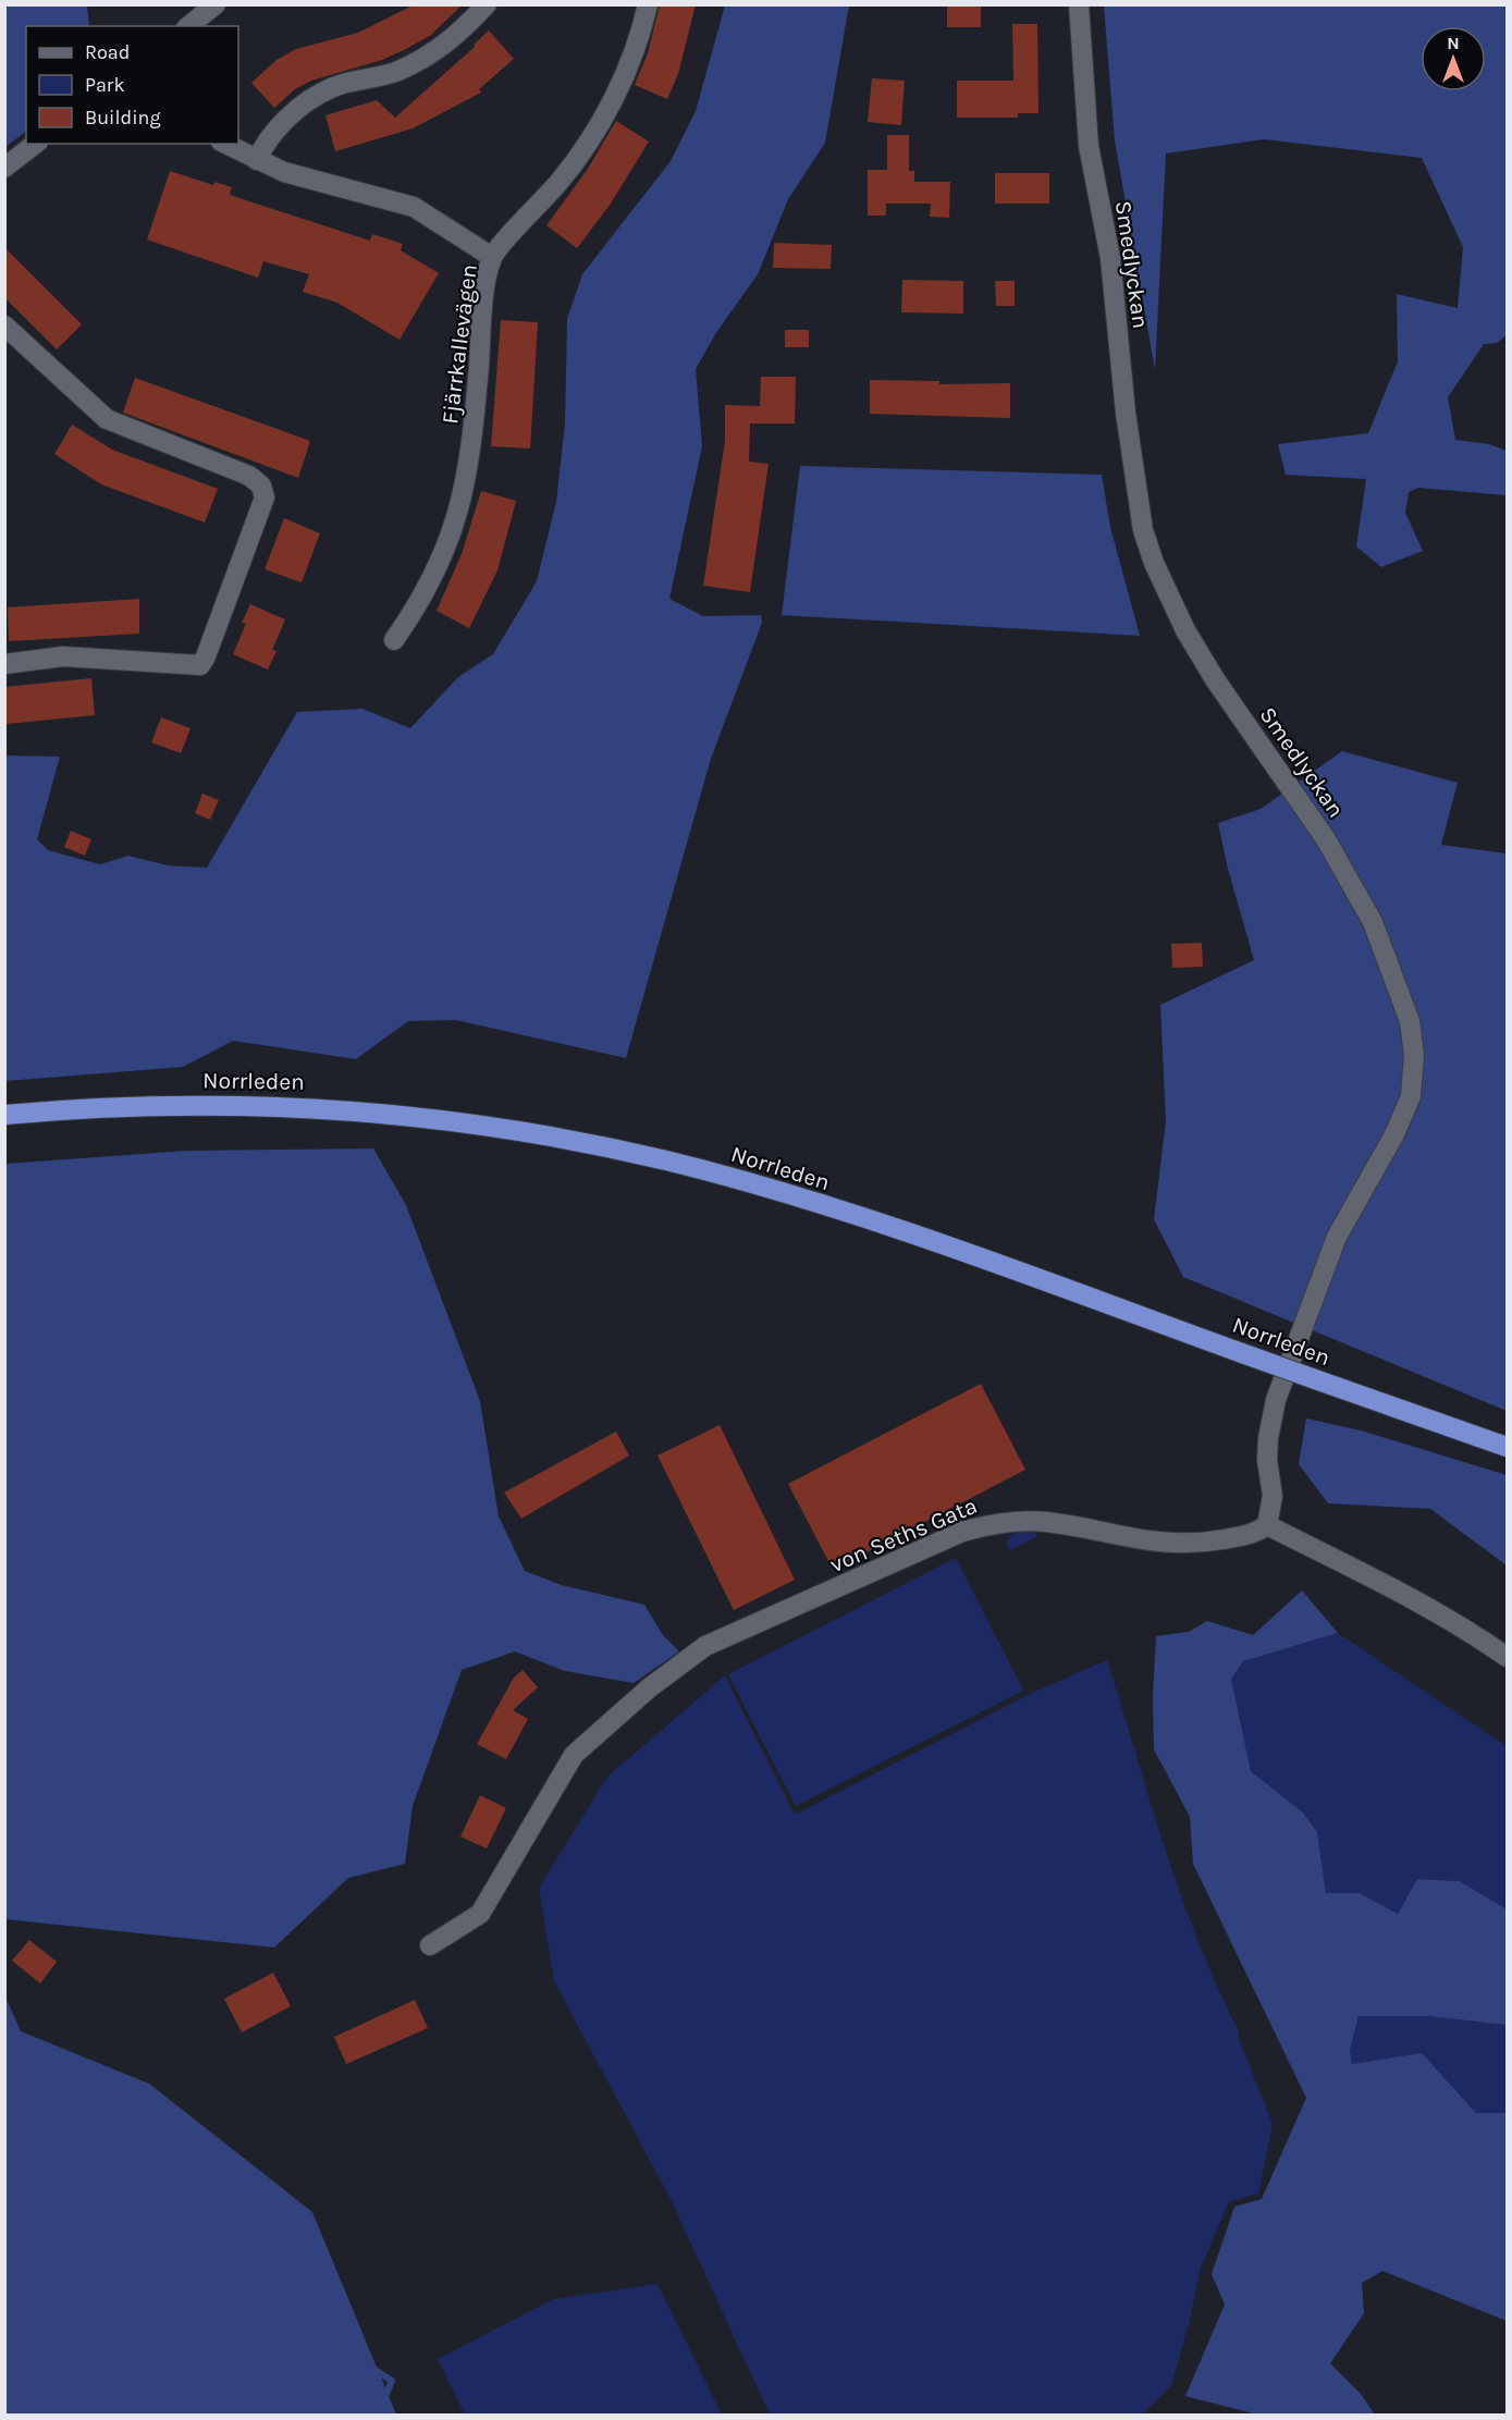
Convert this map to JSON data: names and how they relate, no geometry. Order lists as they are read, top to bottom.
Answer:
{
  "streets": {
    "highway": ["Norrleden"],
    "street": ["Smedlyckan", "Fjärrkallevägen", "von Seths Gata"]
  },
  "crossings": [
    ["Smedlyckan", "von Seths Gata"]
  ],
  "legend": ["Road", "Park", "Building"],
  "north": "top"
}
